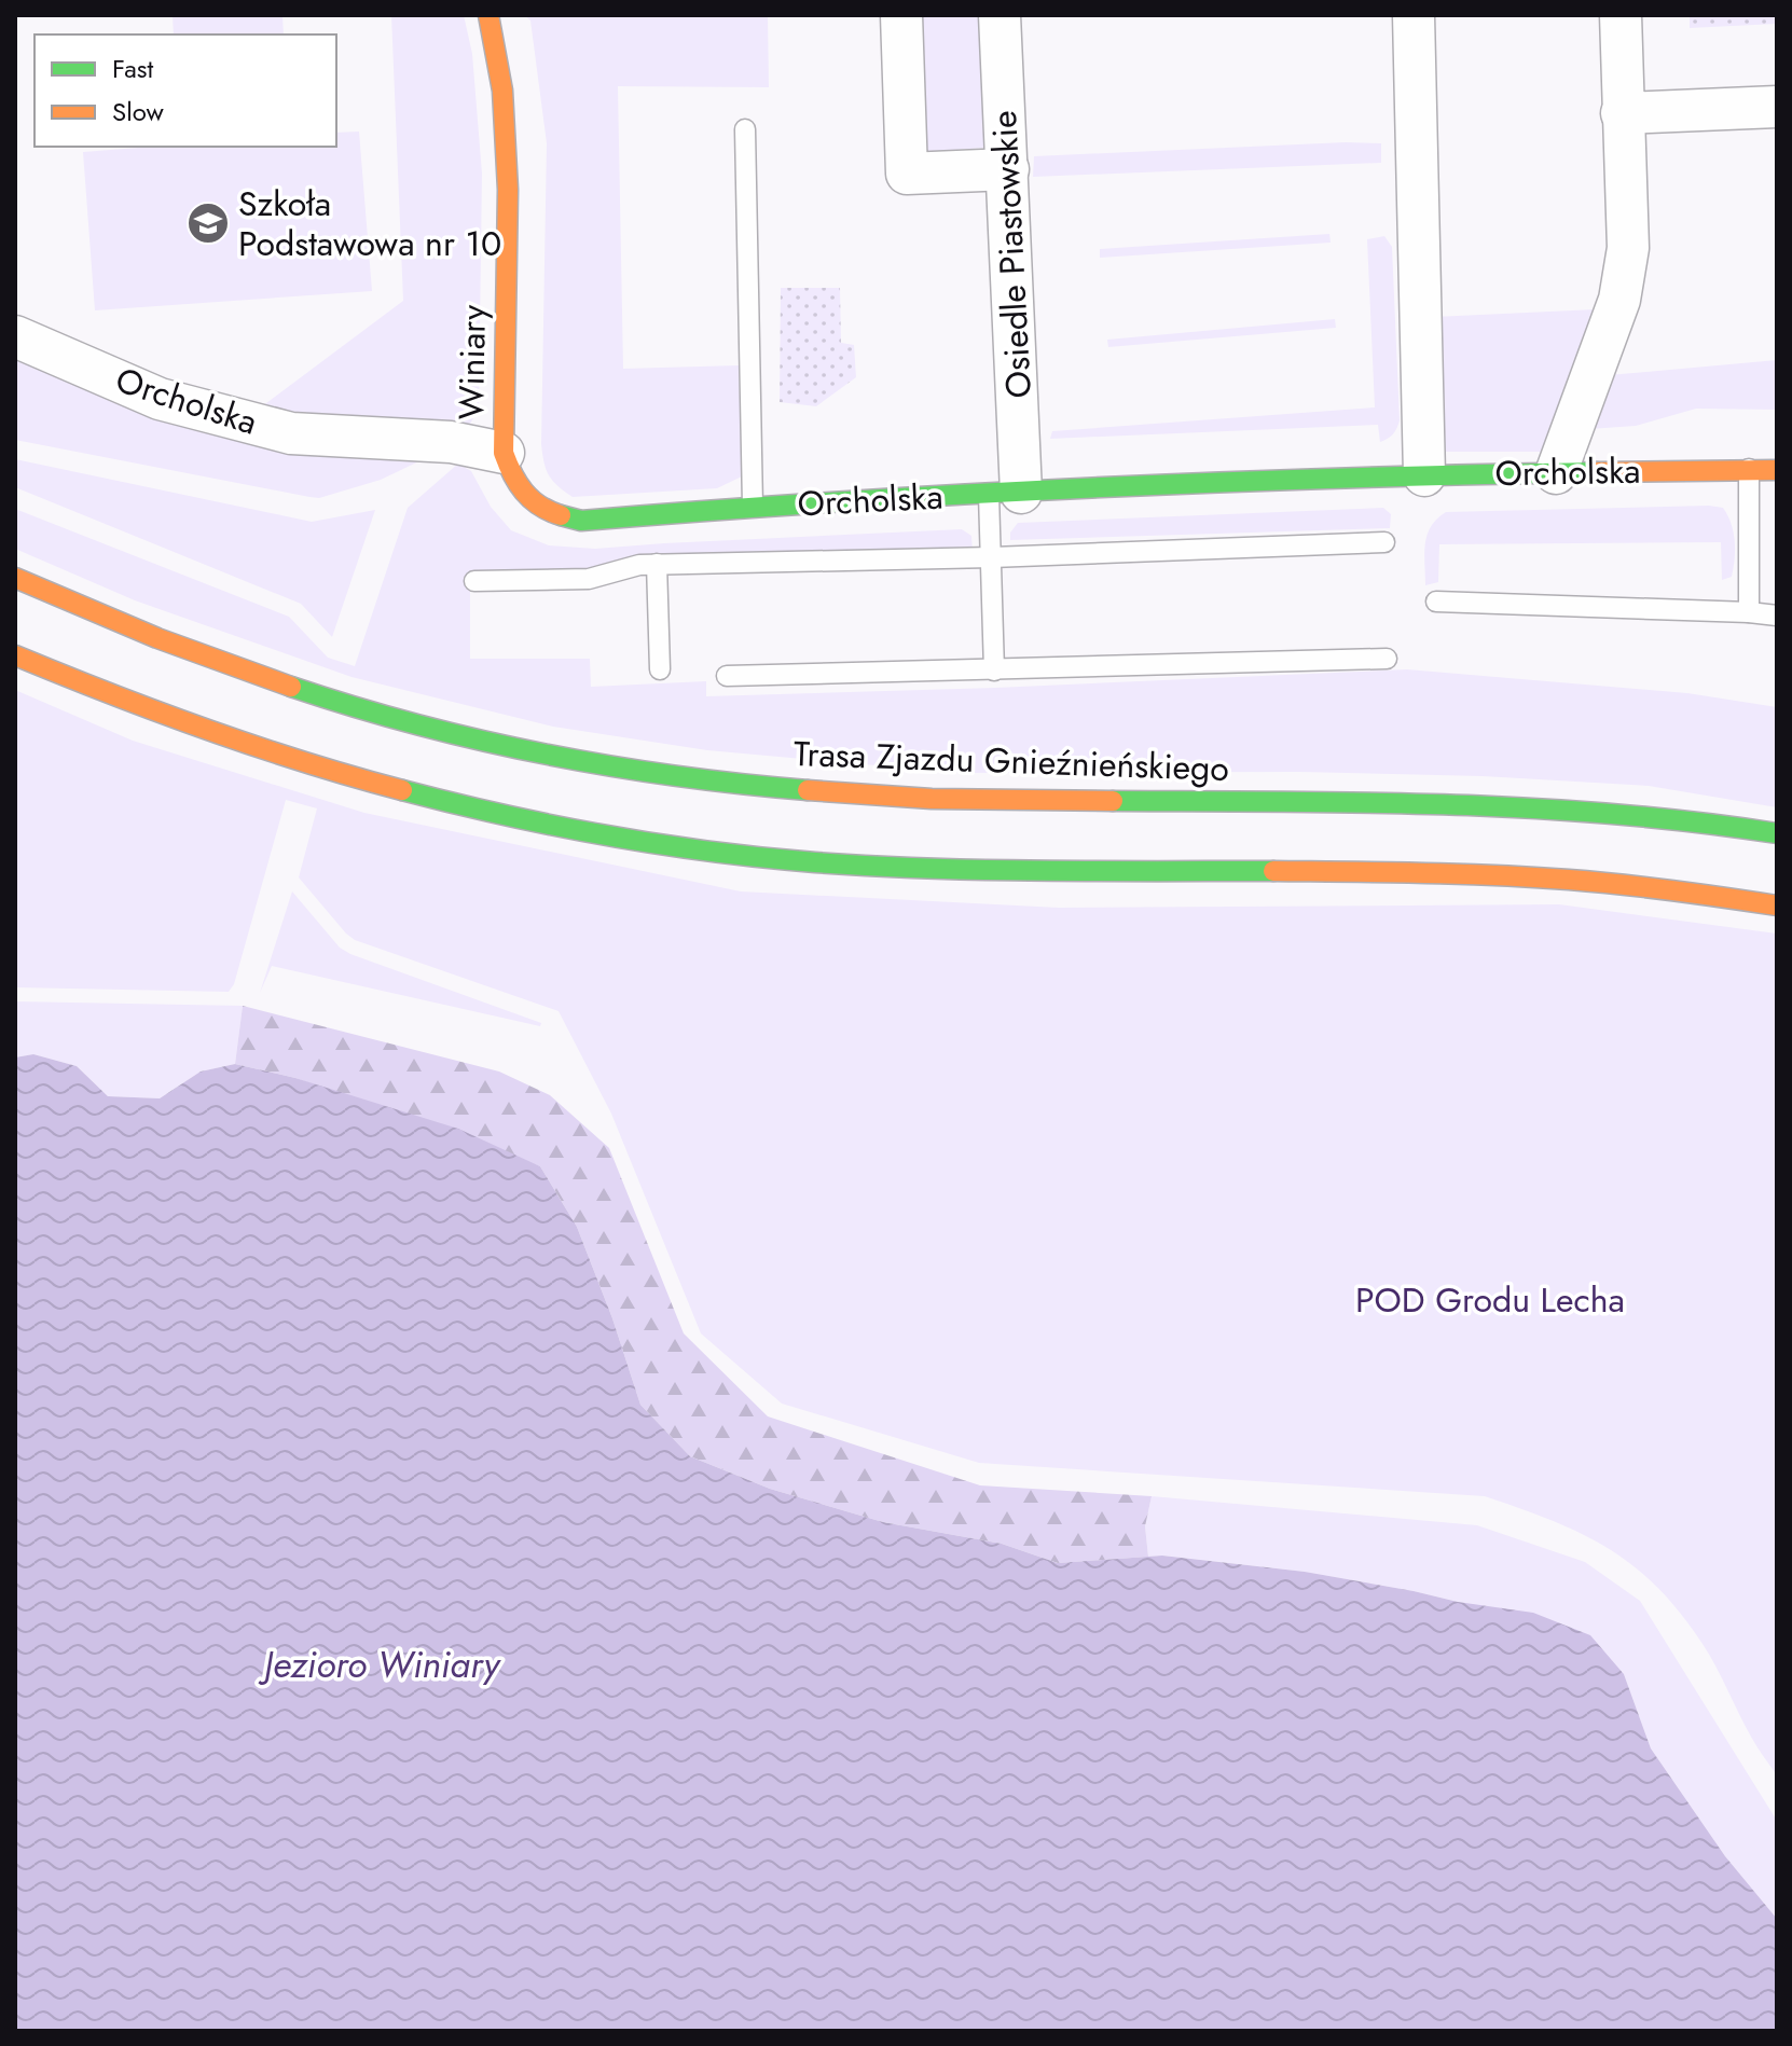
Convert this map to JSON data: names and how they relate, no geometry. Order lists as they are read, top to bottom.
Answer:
{
  "streets": {
    "main road": ["Winiary", "Orcholska", "Trasa Zjazdu Gnieźnieńskiego"],
    "street": ["Osiedle Piastowskie"]
  },
  "crossings": [
    ["Osiedle Piastowskie", "Orcholska"],
    ["Winiary", "Orcholska"]
  ],
  "water": ["Jezioro Winiary"],
  "parks": ["POD Grodu Lecha"],
  "places": {
    "school or university": ["Szkoła Podstawowa nr 10"]
  },
  "legend": ["Fast", "Slow"]
}
